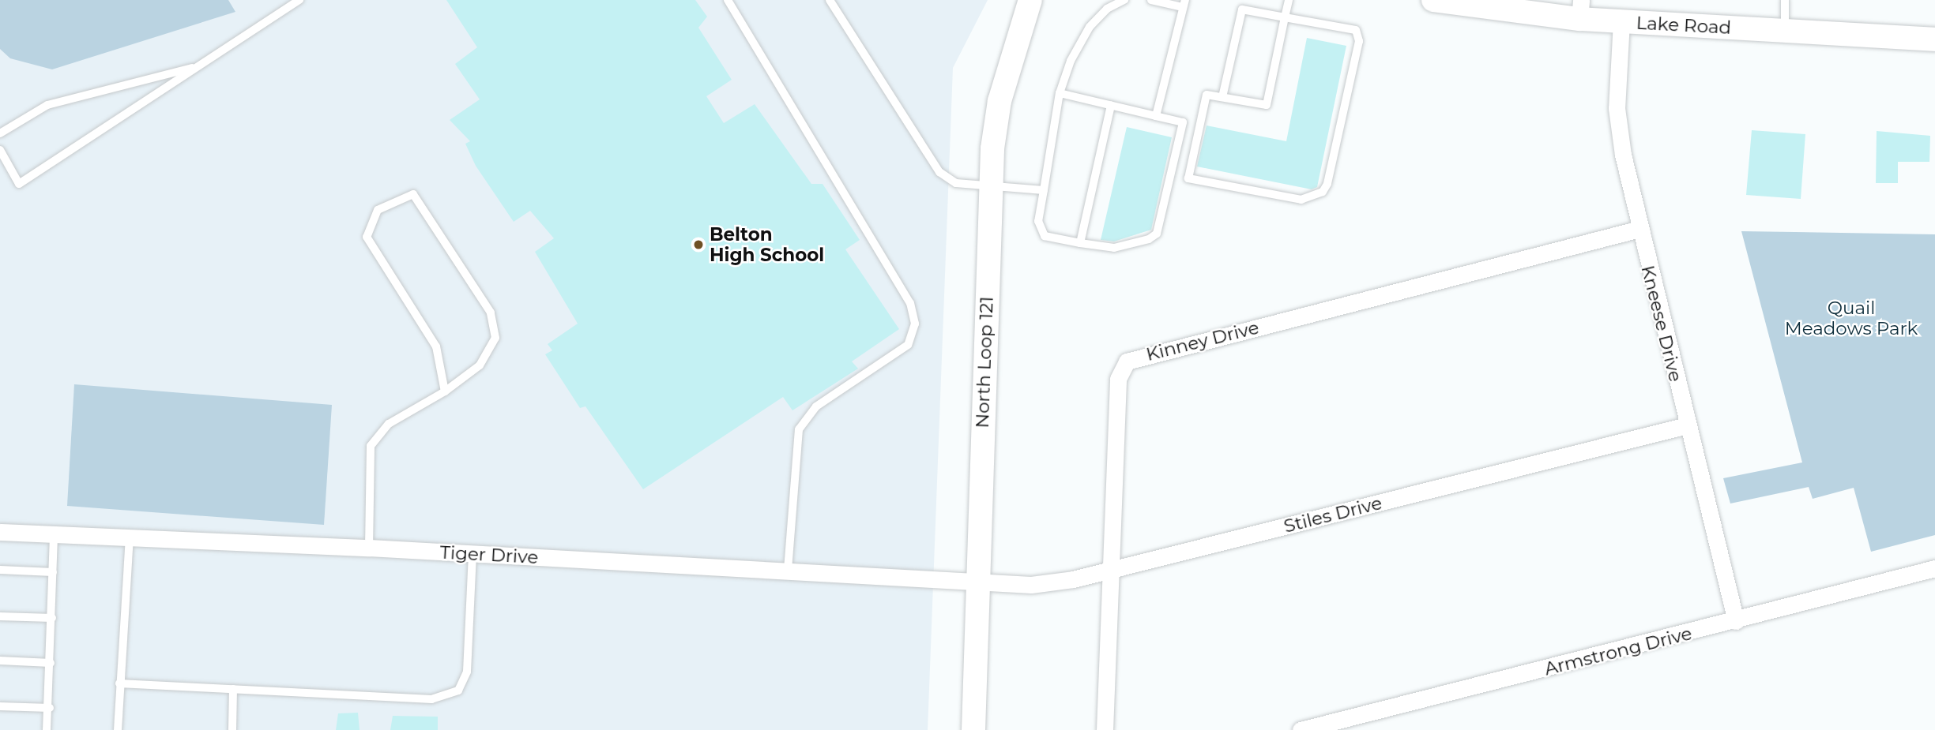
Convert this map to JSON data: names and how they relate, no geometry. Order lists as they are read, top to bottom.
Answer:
{
  "streets": {
    "main road": ["Lake Road", "North Loop 121"],
    "street": [
      "Kneese Drive",
      "Kinney Drive",
      "Stiles Drive",
      "Tiger Drive",
      "Armstrong Drive"
    ]
  },
  "crossings": [
    ["Lake Road", "Kneese Drive"],
    ["Kneese Drive", "Kinney Drive"],
    ["Kneese Drive", "Stiles Drive"],
    ["Kneese Drive", "Armstrong Drive"],
    ["Kinney Drive", "Stiles Drive"],
    ["North Loop 121", "Stiles Drive"],
    ["North Loop 121", "Tiger Drive"],
    ["Stiles Drive", "Tiger Drive"]
  ],
  "parks": ["Quail Meadows Park"],
  "places": ["Belton High School"]
}
